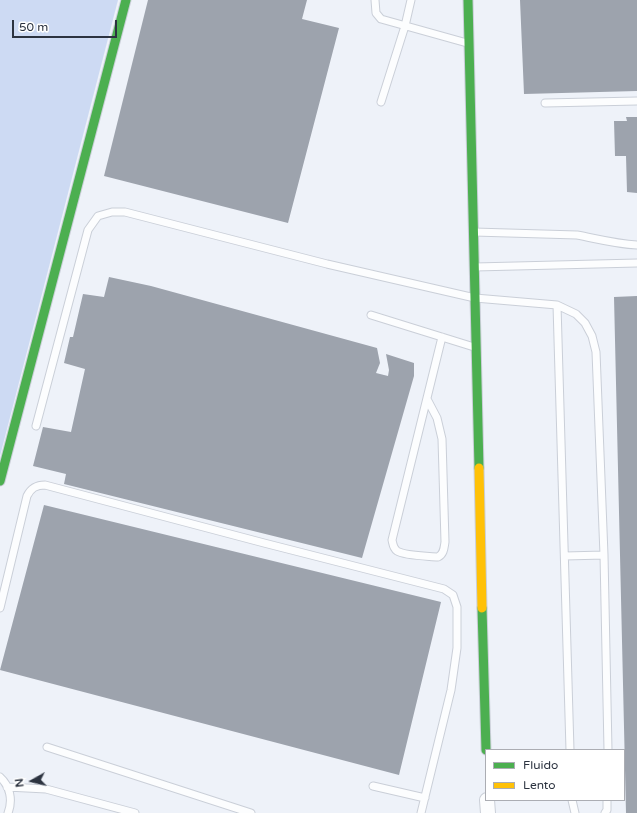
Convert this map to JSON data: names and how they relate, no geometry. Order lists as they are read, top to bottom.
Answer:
{
  "legend": ["Fluido", "Lento"],
  "scale_bar": "50 m",
  "north": "left"
}
